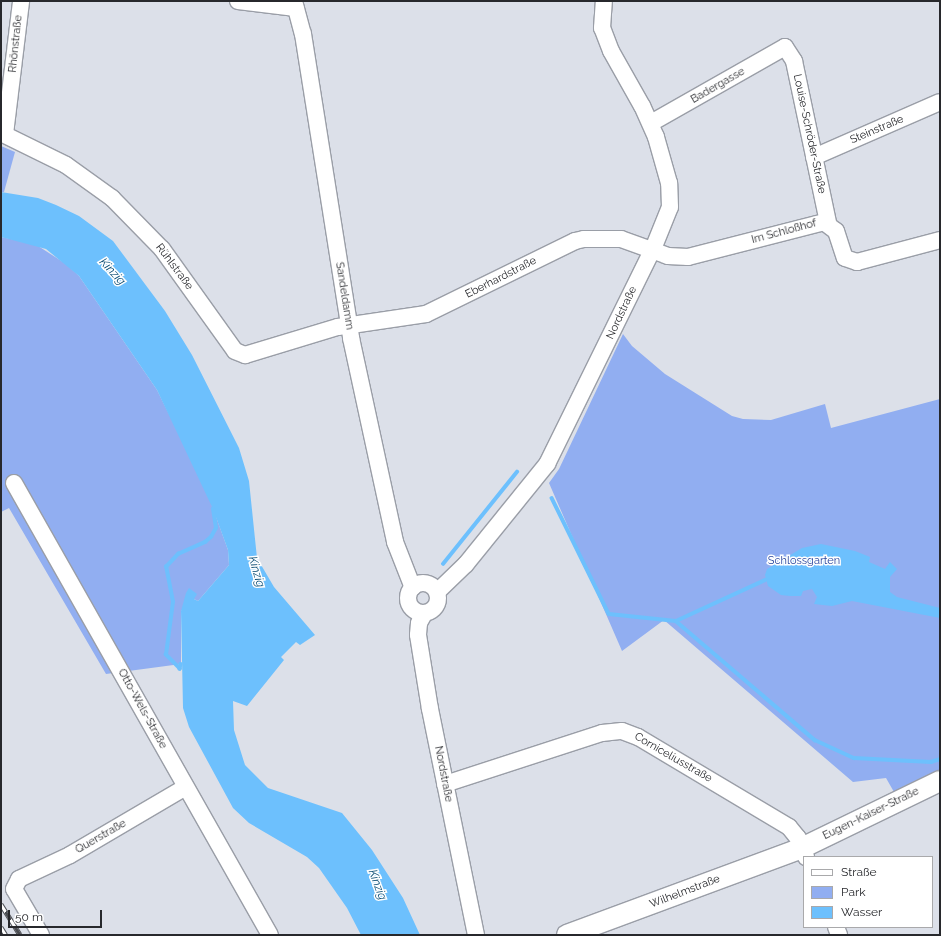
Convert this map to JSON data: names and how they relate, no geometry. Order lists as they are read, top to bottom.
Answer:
{
  "streets": {
    "main road": ["Eugen-Kaiser-Straße", "Wilhelmstraße"],
    "street": [
      "Rhönstraße",
      "Badergasse",
      "Steinstraße",
      "Louise-Schröder-Straße",
      "Im Schloßhof",
      "Rühlstraße",
      "Eberhardstraße",
      "Sandeldamm",
      "Nordstraße",
      "Otto-Wels-Straße",
      "Corniceliusstraße",
      "Querstraße"
    ]
  },
  "crossings": [
    ["Rhönstraße", "Rühlstraße"],
    ["Badergasse", "Louise-Schröder-Straße"],
    ["Badergasse", "Nordstraße"],
    ["Steinstraße", "Louise-Schröder-Straße"],
    ["Louise-Schröder-Straße", "Im Schloßhof"],
    ["Im Schloßhof", "Eberhardstraße"],
    ["Im Schloßhof", "Nordstraße"],
    ["Rühlstraße", "Eberhardstraße"],
    ["Rühlstraße", "Sandeldamm"],
    ["Eberhardstraße", "Sandeldamm"],
    ["Eberhardstraße", "Nordstraße"],
    ["Sandeldamm", "Nordstraße"],
    ["Nordstraße", "Corniceliusstraße"],
    ["Otto-Wels-Straße", "Querstraße"],
    ["Corniceliusstraße", "Eugen-Kaiser-Straße"],
    ["Corniceliusstraße", "Wilhelmstraße"],
    ["Eugen-Kaiser-Straße", "Wilhelmstraße"]
  ],
  "water": ["Kinzig"],
  "parks": ["Schlossgarten"],
  "legend": ["Straße", "Park", "Wasser"],
  "scale_bar": "50 m"
}
